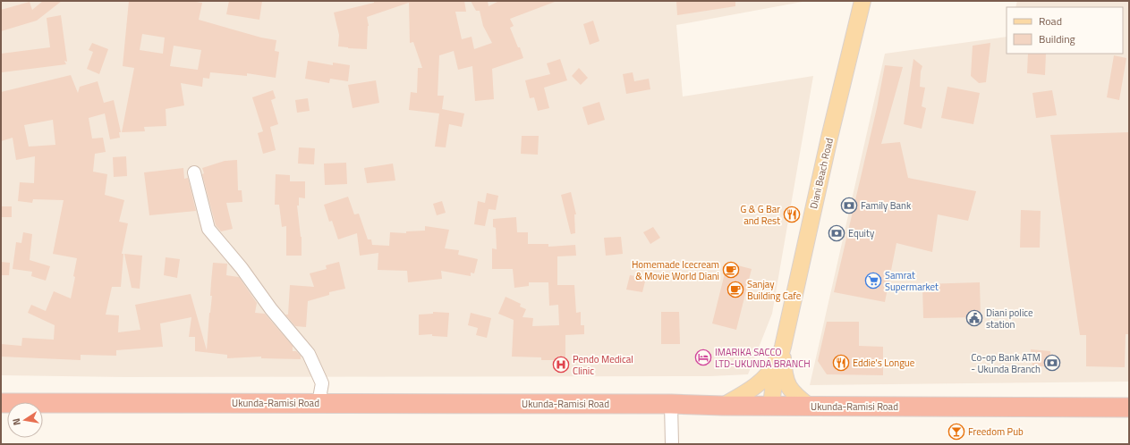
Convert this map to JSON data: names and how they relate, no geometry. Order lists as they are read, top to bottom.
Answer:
{
  "streets": {
    "highway": ["Ukunda-Ramisi Road"],
    "main road": ["Diani Beach Road"]
  },
  "places": {
    "bank": ["Family Bank", "Equity", "Co-op Bank ATM - Ukunda Branch"],
    "restaurant": ["G & G Bar and Rest", "Eddie's Longue"],
    "cafe": ["Homemade Icecream & Movie World Diani", "Sanjay Building Cafe"],
    "supermarket": ["Samrat Supermarket"],
    "public building": ["Diani police station"],
    "hotel": ["IMARIKA SACCO LTD-UKUNDA BRANCH"],
    "hospital": ["Pendo Medical Clinic"],
    "bar": ["Freedom Pub"]
  },
  "legend": ["Road", "Building"],
  "north": "left"
}
